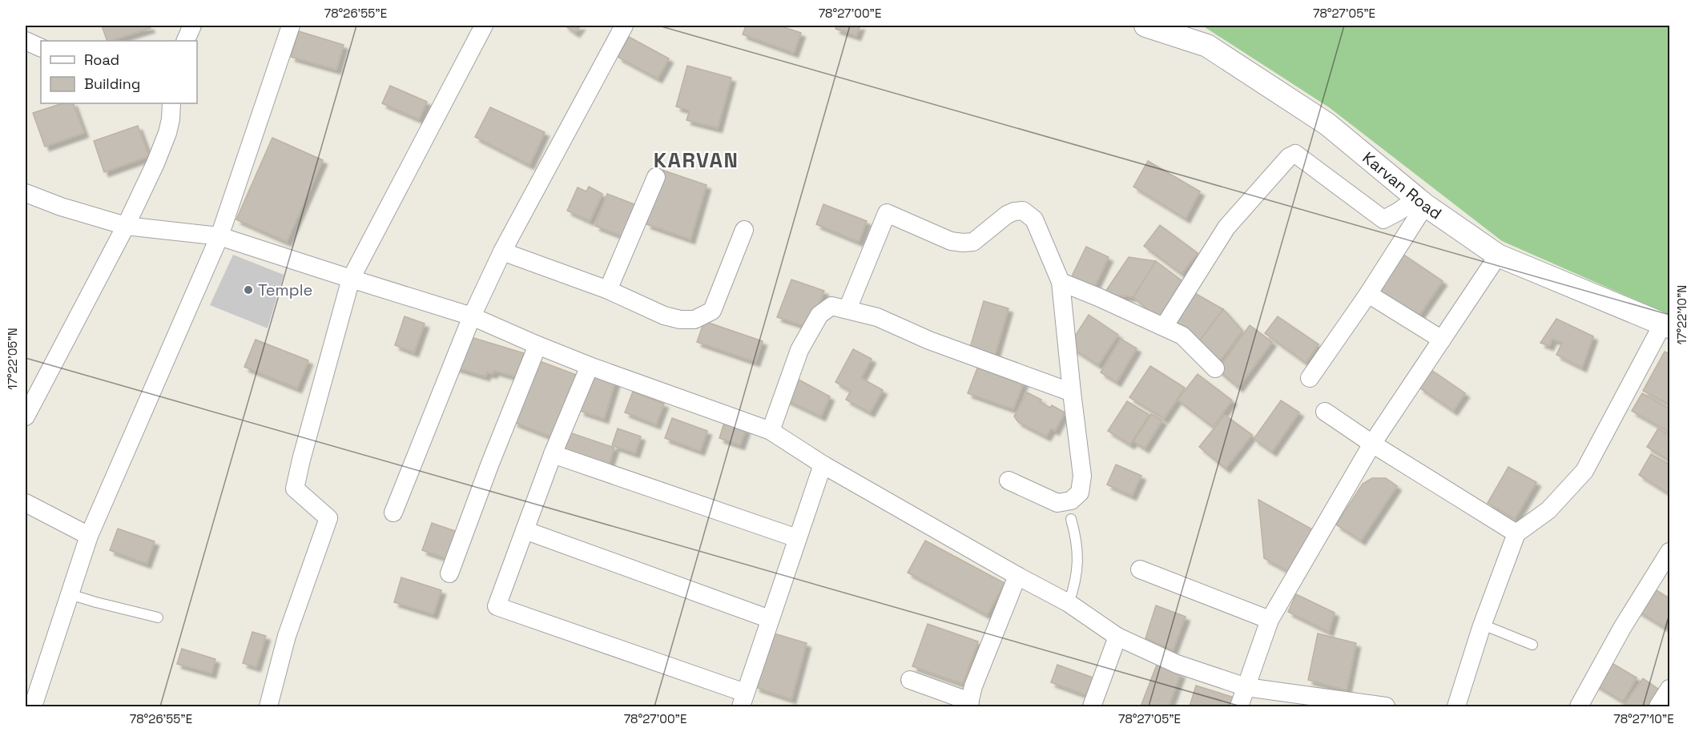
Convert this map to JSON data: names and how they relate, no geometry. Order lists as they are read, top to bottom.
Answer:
{
  "streets": {
    "street": ["Karvan Road"]
  },
  "districts": ["KARVAN"],
  "places": ["Temple"],
  "legend": ["Road", "Building"],
  "coordinates": [
    "78°26'55\"E",
    "78°27'00\"E",
    "78°27'05\"E",
    "17°22'10\"N",
    "17°22'05\"N",
    "78°27'10\"E"
  ]
}
